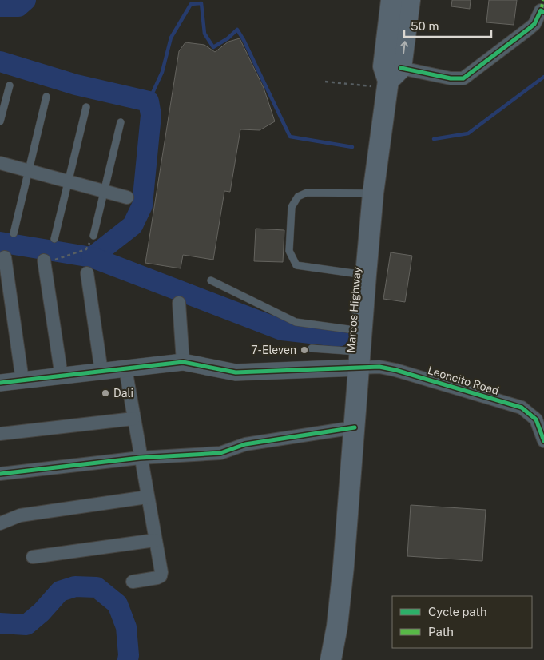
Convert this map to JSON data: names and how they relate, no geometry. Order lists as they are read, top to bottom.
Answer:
{
  "streets": {
    "main road": ["Marcos Highway"],
    "street": ["Leoncito Road"]
  },
  "crossings": [
    ["Marcos Highway", "Leoncito Road"]
  ],
  "places": ["7-Eleven", "Dali"],
  "legend": ["Cycle path", "Path"],
  "scale_bar": "50 m"
}
